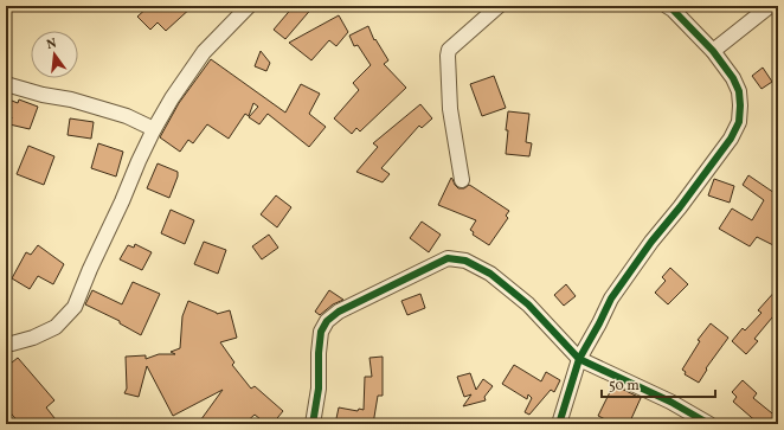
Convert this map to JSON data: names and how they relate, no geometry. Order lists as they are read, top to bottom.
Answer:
{
  "scale_bar": "50 m",
  "north": "top"
}
